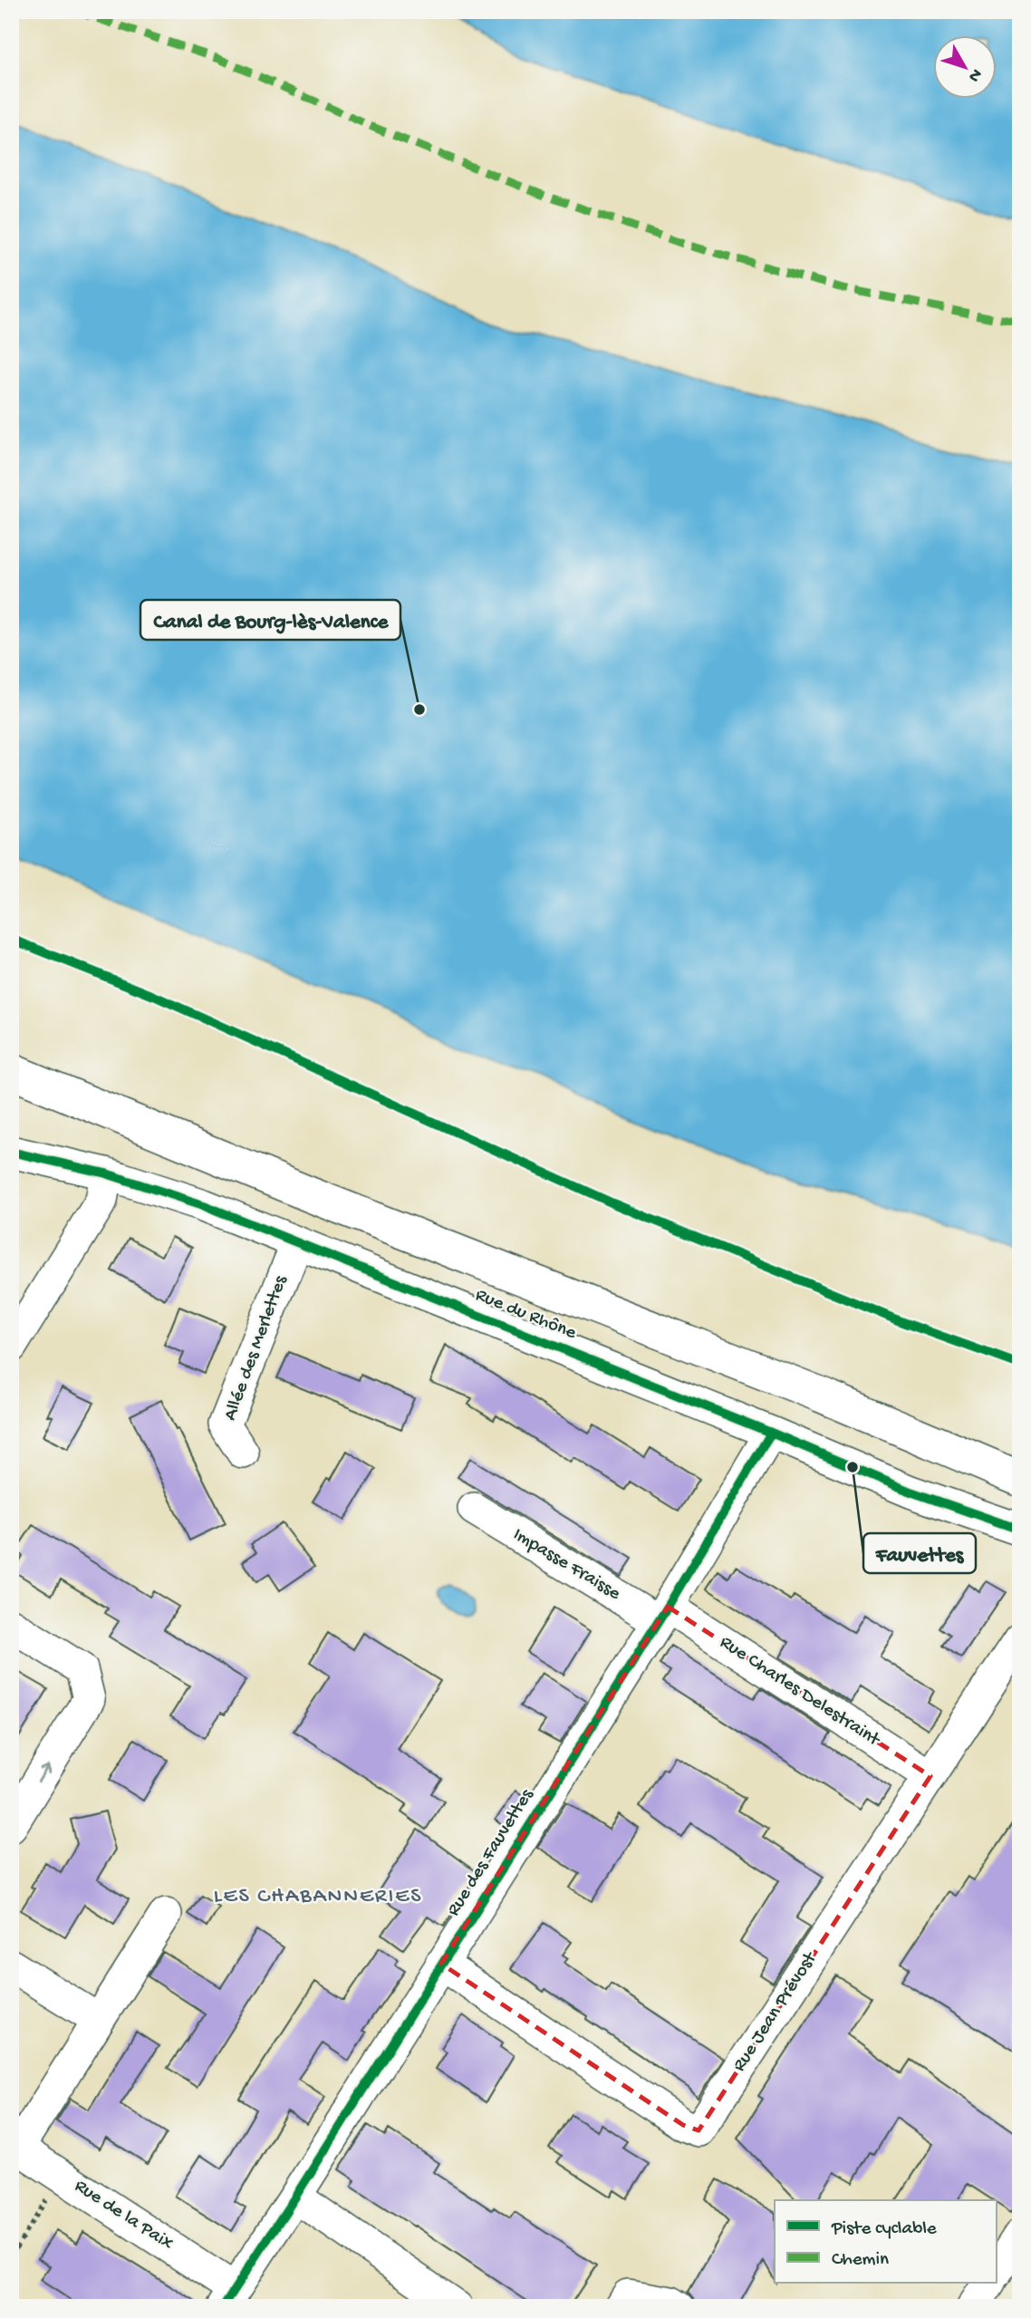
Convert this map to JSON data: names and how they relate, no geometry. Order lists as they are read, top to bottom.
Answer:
{
  "streets": {
    "street": [
      "Rue du Rhône",
      "Allée des Merlettes",
      "Impasse Fraisse",
      "Rue Charles Delestraint",
      "Rue des Fauvettes",
      "Rue Jean Prévost",
      "Rue de la Paix"
    ]
  },
  "crossings": [
    ["Rue du Rhône", "Allée des Merlettes"],
    ["Rue du Rhône", "Rue des Fauvettes"],
    ["Impasse Fraisse", "Rue Charles Delestraint"],
    ["Impasse Fraisse", "Rue des Fauvettes"],
    ["Rue Charles Delestraint", "Rue des Fauvettes"],
    ["Rue Charles Delestraint", "Rue Jean Prévost"],
    ["Rue des Fauvettes", "Rue Jean Prévost"],
    ["Rue des Fauvettes", "Rue de la Paix"]
  ],
  "districts": ["LES CHABANNERIES"],
  "places": ["Canal de Bourg-lès-Valence", "Fauvettes"],
  "legend": ["Piste cyclable", "Chemin"],
  "north": "bottom right"
}
